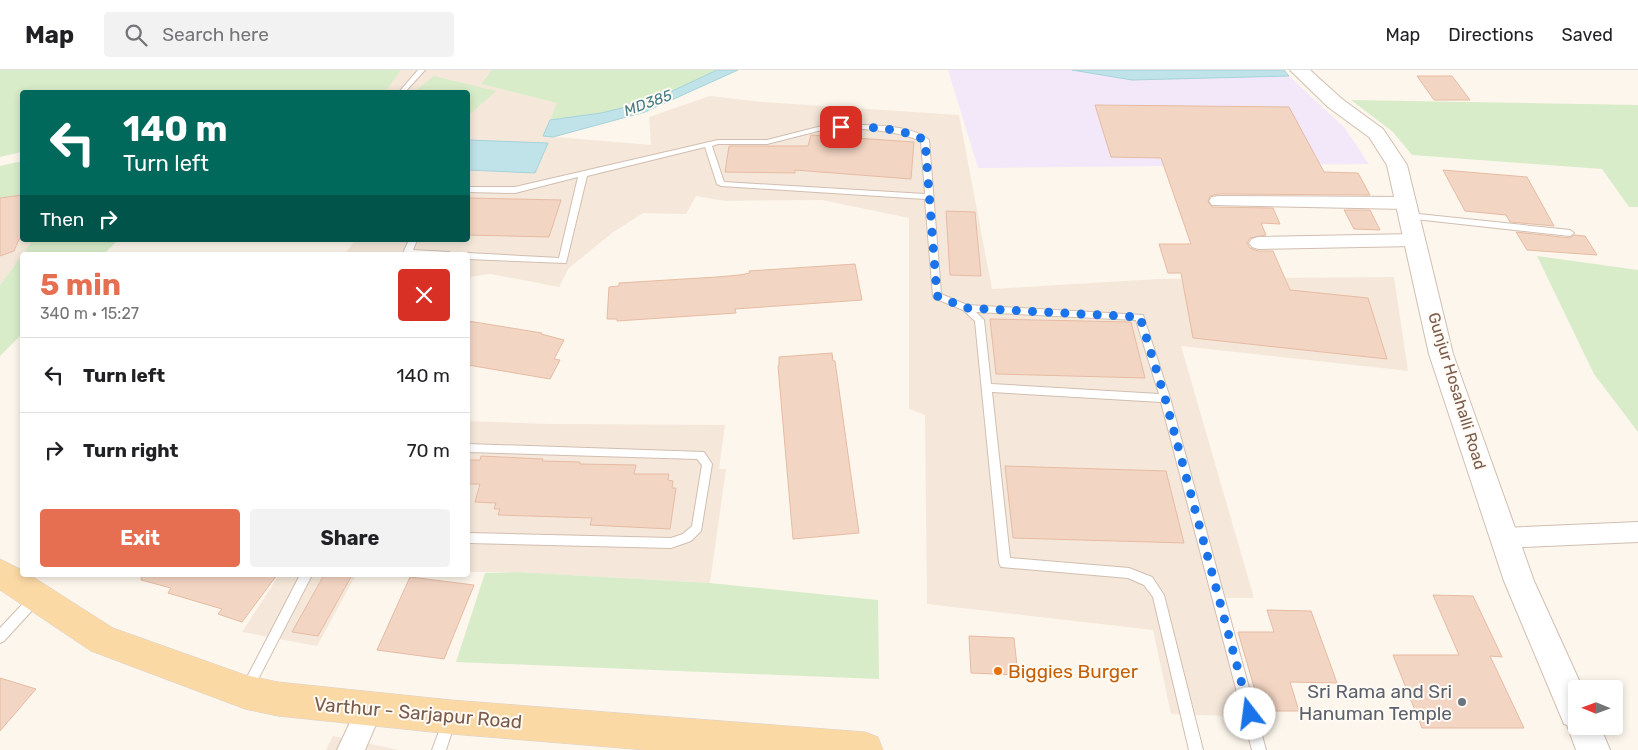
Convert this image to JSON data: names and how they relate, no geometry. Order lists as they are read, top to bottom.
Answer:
{
  "streets": {
    "main road": ["Varthur - Sarjapur Road"],
    "street": ["Gunjur Hosahalli Road"]
  },
  "water": ["MD385"],
  "places": ["Biggies Burger", "Sri Rama and Sri Hanuman Temple"],
  "north": "left",
  "page": {
    "header": "Map",
    "search": "Search here",
    "nav": ["Map", "Directions", "Saved"],
    "turn": ["140 m", "Turn left"],
    "then": "Then",
    "heading": ["5 min", "340 m · 15:27"],
    "list": [
      {
        "name": "Turn left",
        "value": "140 m"
      },
      {
        "name": "Turn right",
        "value": "70 m"
      }
    ],
    "buttons": ["Exit", "Share"]
  }
}
